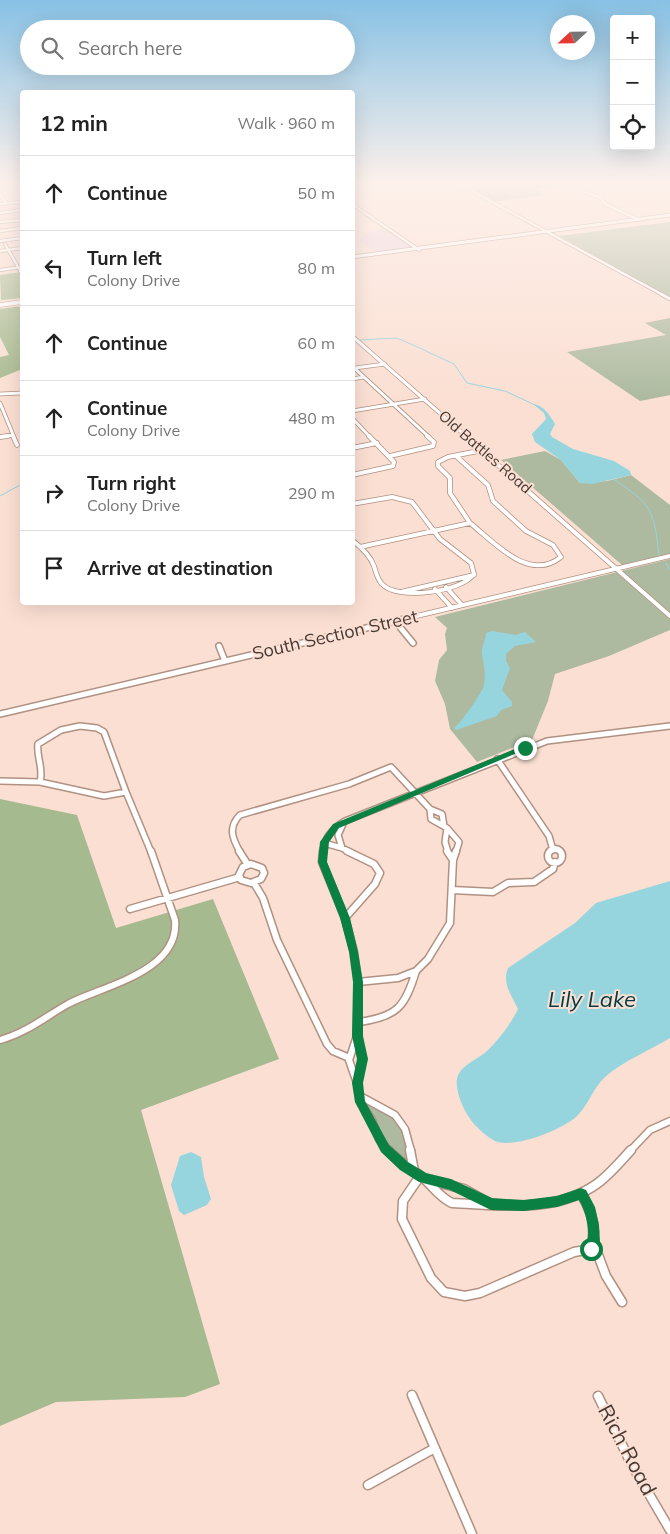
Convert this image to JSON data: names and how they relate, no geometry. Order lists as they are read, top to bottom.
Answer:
{
  "streets": {
    "street": ["Old Battles Road", "South Section Street", "Rich Road"]
  },
  "crossings": [
    ["Old Battles Road", "South Section Street"]
  ],
  "water": ["Lily Lake"],
  "north": "left",
  "page": {
    "map_buttons": ["+", "−"],
    "search": "Search here",
    "heading": ["12 min", "Walk · 960 m"],
    "list": [
      ["Continue", "50 m"],
      ["Turn left", "Colony Drive", "80 m"],
      ["Continue", "60 m"],
      ["Continue", "Colony Drive", "480 m"],
      ["Turn right", "Colony Drive", "290 m"],
      "Arrive at destination"
    ]
  }
}
